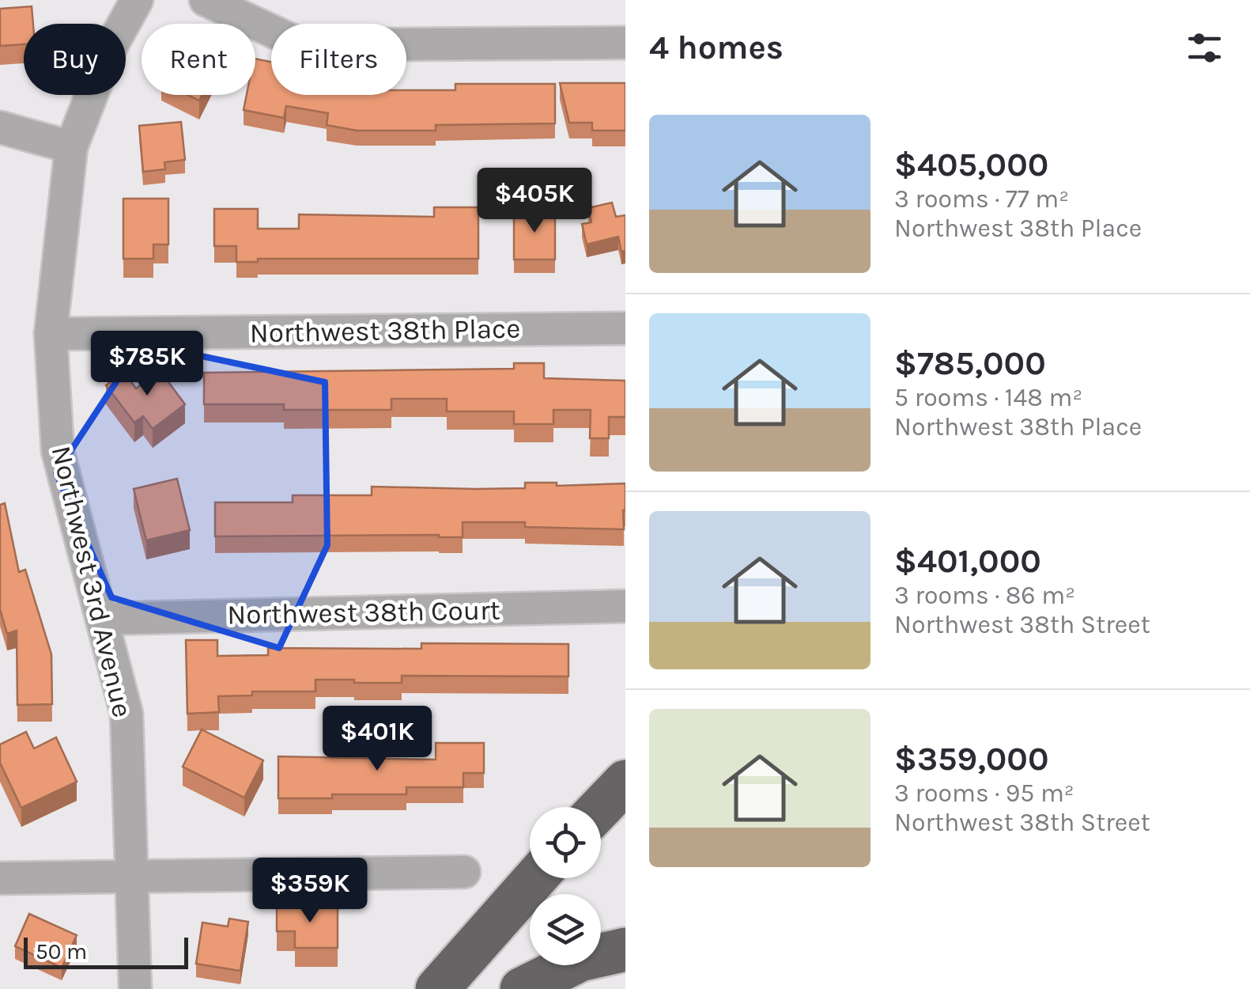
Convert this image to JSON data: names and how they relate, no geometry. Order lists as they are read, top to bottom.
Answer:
{
  "streets": {
    "street": ["Northwest 38th Place", "Northwest 3rd Avenue", "Northwest 38th Court"]
  },
  "crossings": [
    ["Northwest 38th Place", "Northwest 3rd Avenue"],
    ["Northwest 3rd Avenue", "Northwest 38th Court"]
  ],
  "scale_bar": "50 m",
  "page": {
    "heading": "4 homes",
    "chip": ["Buy", "Rent", "Filters"],
    "list": [
      {
        "name": "$405,000",
        "note": "3 rooms · 77 m² · Northwest 38th Place"
      },
      {
        "name": "$785,000",
        "note": "5 rooms · 148 m² · Northwest 38th Place"
      },
      {
        "name": "$401,000",
        "note": "3 rooms · 86 m² · Northwest 38th Street"
      },
      {
        "name": "$359,000",
        "note": "3 rooms · 95 m² · Northwest 38th Street"
      }
    ],
    "price": [
      "$405K",
      "$785K",
      "$401K",
      "$359K"
    ],
    "scale": "50 m"
  }
}
